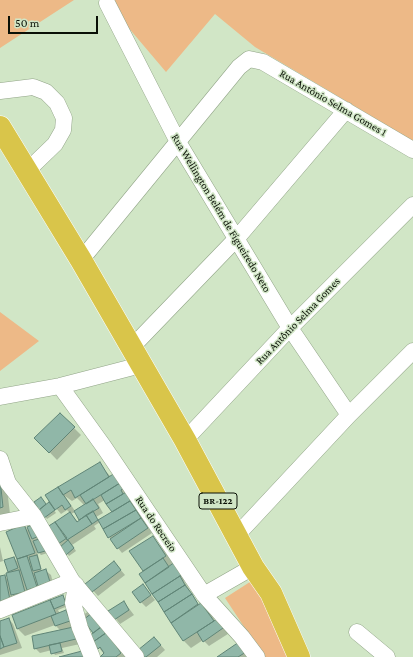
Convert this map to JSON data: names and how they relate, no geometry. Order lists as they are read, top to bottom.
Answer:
{
  "streets": {
    "highway": ["BR-122"],
    "street": [
      "Rua Antônio Selma Gomes 1",
      "Rua Wellington Belém de Figueiredo Neto",
      "Rua Antônio Selma Gomes",
      "Rua do Recreio"
    ]
  },
  "crossings": [
    ["Rua Antônio Selma Gomes 1", "Rua Wellington Belém de Figueiredo Neto"],
    ["Rua Wellington Belém de Figueiredo Neto", "Rua Antônio Selma Gomes"],
    ["Rua Antônio Selma Gomes", "BR-122"]
  ],
  "scale_bar": "50 m"
}
